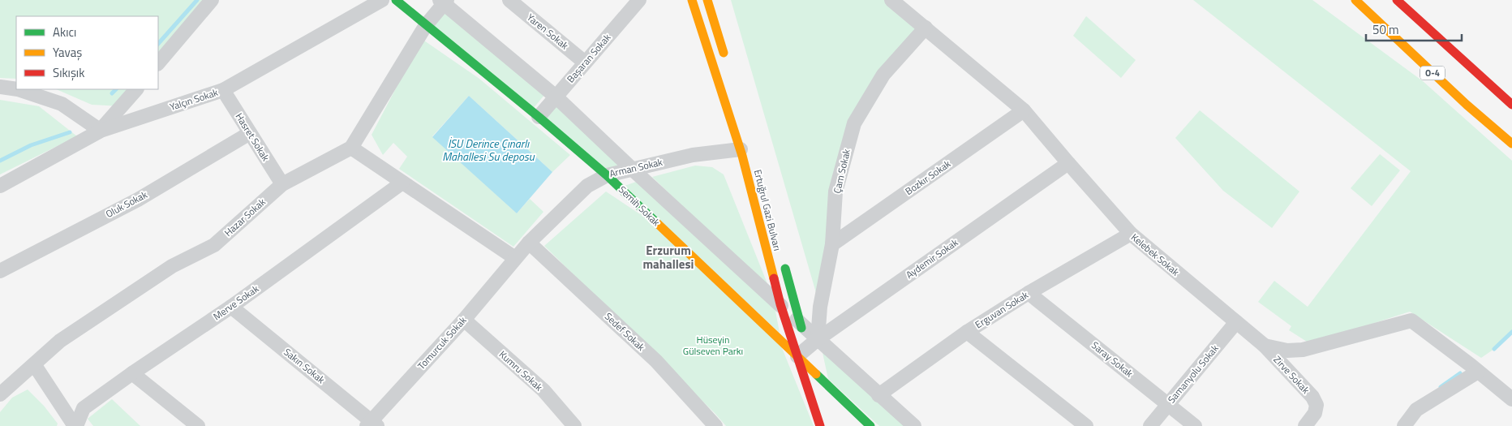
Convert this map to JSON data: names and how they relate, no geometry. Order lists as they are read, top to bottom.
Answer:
{
  "streets": {
    "main road": ["O-4", "Semih Sokak", "Ertuğrul Gazi Bulvarı"],
    "street": [
      "Yaren Sokak",
      "Başaran Sokak",
      "Yalçın Sokak",
      "Hasret Sokak",
      "Arman Sokak",
      "Çam Sokak",
      "Bozkır Sokak",
      "Oluk Sokak",
      "Hazar Sokak",
      "Kelebek Sokak",
      "Aydemir Sokak",
      "Merve Sokak",
      "Erguvan Sokak",
      "Sedef Sokak",
      "Tomurcuk Sokak",
      "Saray Sokak",
      "Sakın Sokak",
      "Kumru Sokak",
      "Samanyolu Sokak",
      "Zirve Sokak"
    ]
  },
  "crossings": [
    ["Yaren Sokak", "Başaran Sokak"],
    ["Başaran Sokak", "Semih Sokak"],
    ["Yalçın Sokak", "Hasret Sokak"],
    ["Hasret Sokak", "Oluk Sokak"],
    ["Hasret Sokak", "Hazar Sokak"],
    ["Arman Sokak", "Semih Sokak"],
    ["Arman Sokak", "Ertuğrul Gazi Bulvarı"],
    ["Arman Sokak", "Sedef Sokak"],
    ["Arman Sokak", "Tomurcuk Sokak"],
    ["Çam Sokak", "Bozkır Sokak"],
    ["Çam Sokak", "Semih Sokak"],
    ["Çam Sokak", "Ertuğrul Gazi Bulvarı"],
    ["Çam Sokak", "Kelebek Sokak"],
    ["Çam Sokak", "Aydemir Sokak"],
    ["Bozkır Sokak", "Kelebek Sokak"],
    ["Semih Sokak", "Ertuğrul Gazi Bulvarı"],
    ["Semih Sokak", "Hazar Sokak"],
    ["Semih Sokak", "Aydemir Sokak"],
    ["Semih Sokak", "Erguvan Sokak"],
    ["Ertuğrul Gazi Bulvarı", "Aydemir Sokak"],
    ["Kelebek Sokak", "Aydemir Sokak"],
    ["Kelebek Sokak", "Erguvan Sokak"],
    ["Kelebek Sokak", "Samanyolu Sokak"],
    ["Kelebek Sokak", "Zirve Sokak"],
    ["Merve Sokak", "Sakın Sokak"],
    ["Erguvan Sokak", "Saray Sokak"],
    ["Tomurcuk Sokak", "Sakın Sokak"],
    ["Tomurcuk Sokak", "Kumru Sokak"],
    ["Saray Sokak", "Samanyolu Sokak"]
  ],
  "districts": ["Erzurum mahallesi"],
  "water": ["İSU Derince Çınarlı Mahallesi Su deposu"],
  "parks": ["Hüseyin Gülseven Parkı"],
  "legend": ["Akıcı", "Yavaş", "Sıkışık"],
  "scale_bar": "50 m"
}
